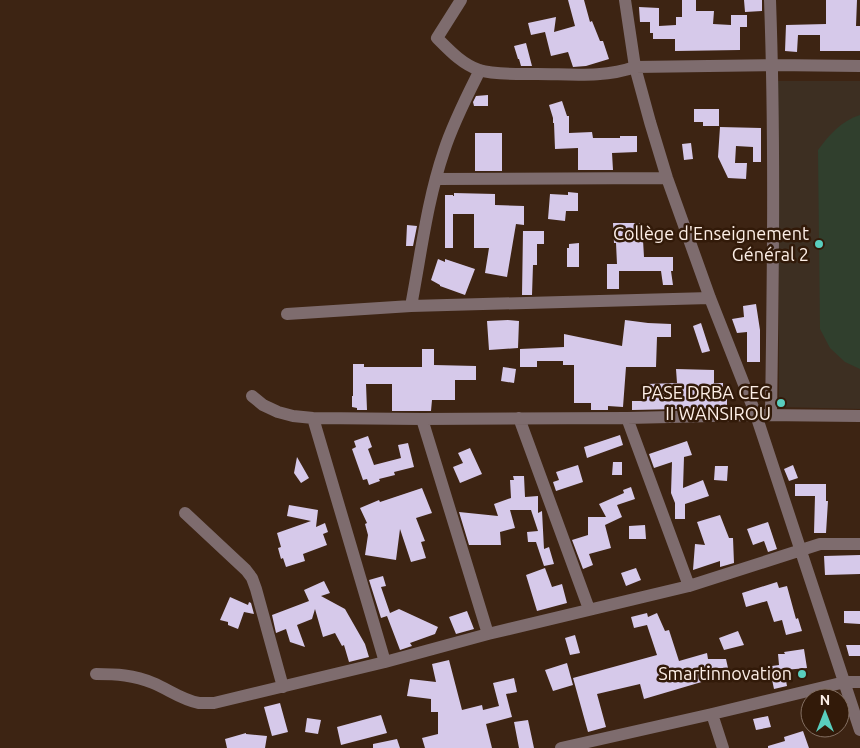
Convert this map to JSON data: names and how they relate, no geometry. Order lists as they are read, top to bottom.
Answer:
{
  "places": ["Collège d'Enseignement Général 2", "PASE DRBA CEG II WANSIROU", "Smartinnovation"],
  "north": "top"
}
